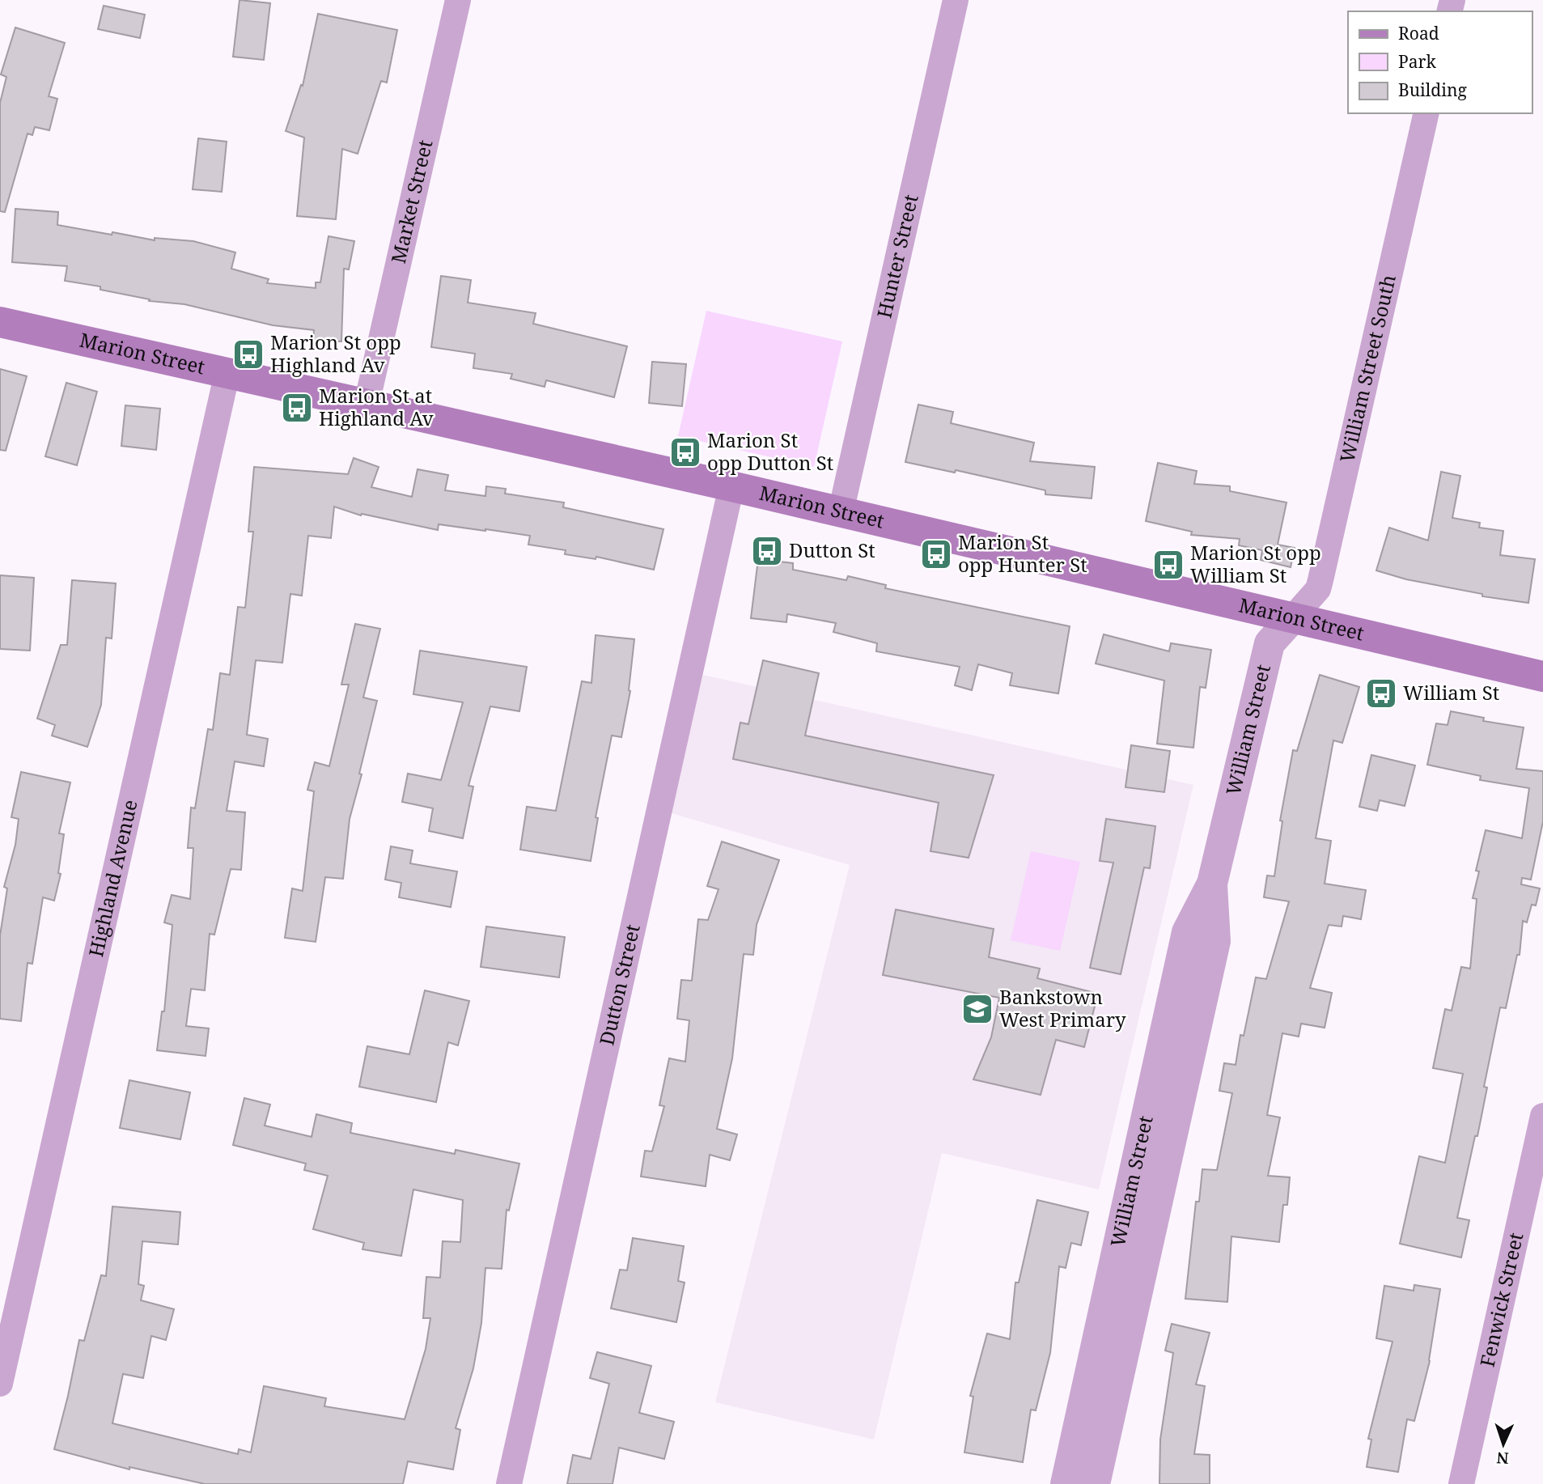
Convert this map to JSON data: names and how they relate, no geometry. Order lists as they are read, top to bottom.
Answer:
{
  "streets": {
    "main road": ["Marion Street"],
    "street": [
      "Market Street",
      "Hunter Street",
      "William Street South",
      "William Street",
      "Highland Avenue",
      "Dutton Street",
      "Fenwick Street"
    ]
  },
  "crossings": [
    ["Market Street", "Marion Street"],
    ["Hunter Street", "Marion Street"],
    ["Marion Street", "William Street South"],
    ["Marion Street", "William Street"],
    ["Marion Street", "Highland Avenue"],
    ["Marion Street", "Dutton Street"],
    ["William Street South", "William Street"]
  ],
  "places": {
    "bus stop": [
      "Marion St opp Highland Av",
      "Marion St at Highland Av",
      "Marion St opp Dutton St",
      "Dutton St",
      "Marion St opp Hunter St",
      "Marion St opp William St",
      "William St"
    ],
    "school or university": ["Bankstown West Primary"]
  },
  "legend": ["Road", "Park", "Building"],
  "north": "bottom"
}
